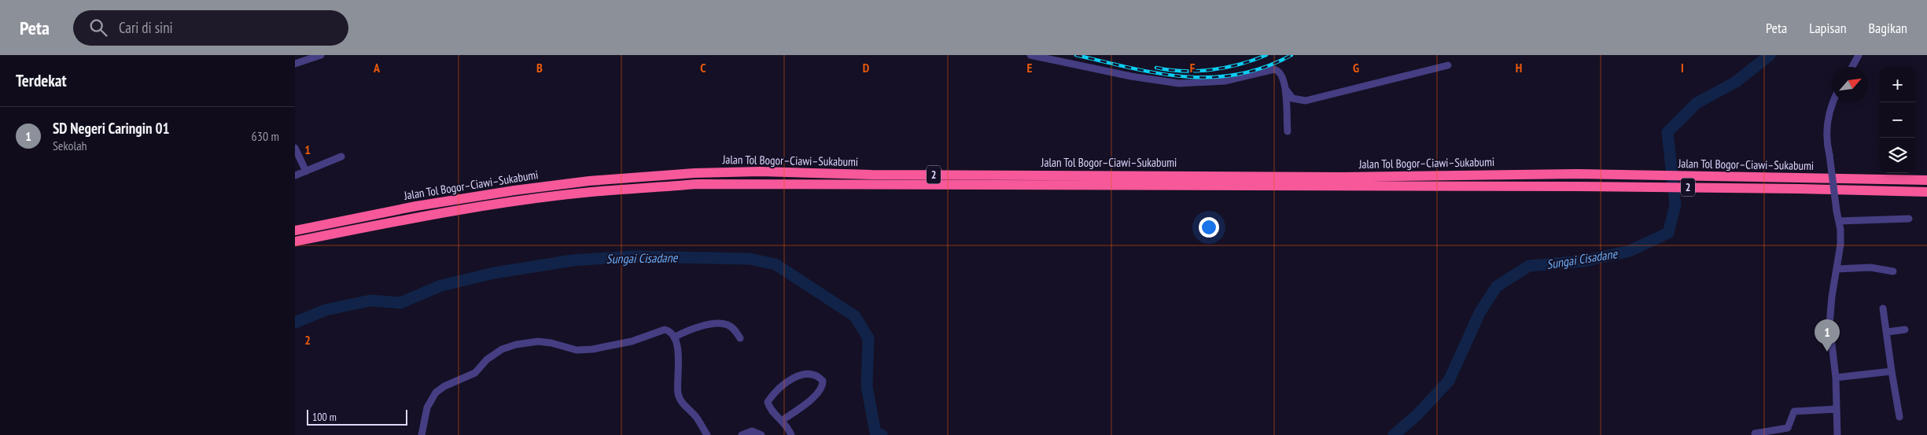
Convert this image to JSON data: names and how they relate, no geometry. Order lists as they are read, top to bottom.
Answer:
{
  "streets": {
    "highway": ["Jalan Tol Bogor–Ciawi–Sukabumi", "2"]
  },
  "water": ["Sungai Cisadane"],
  "scale_bar": "100 m",
  "north": "top right",
  "page": {
    "header": "Peta",
    "search": "Cari di sini",
    "nav": ["Peta", "Lapisan", "Bagikan"],
    "heading": "Terdekat",
    "map_buttons": ["+", "−"],
    "list": [
      {
        "mark": "1",
        "name": "SD Negeri Caringin 01",
        "note": "Sekolah",
        "value": "630 m"
      }
    ],
    "pins": "1",
    "scale": "100 m"
  },
  "grid": {
    "columns": [
      "A",
      "B",
      "C",
      "D",
      "E",
      "F",
      "G",
      "H",
      "I"
    ],
    "rows": ["1", "2"]
  }
}
